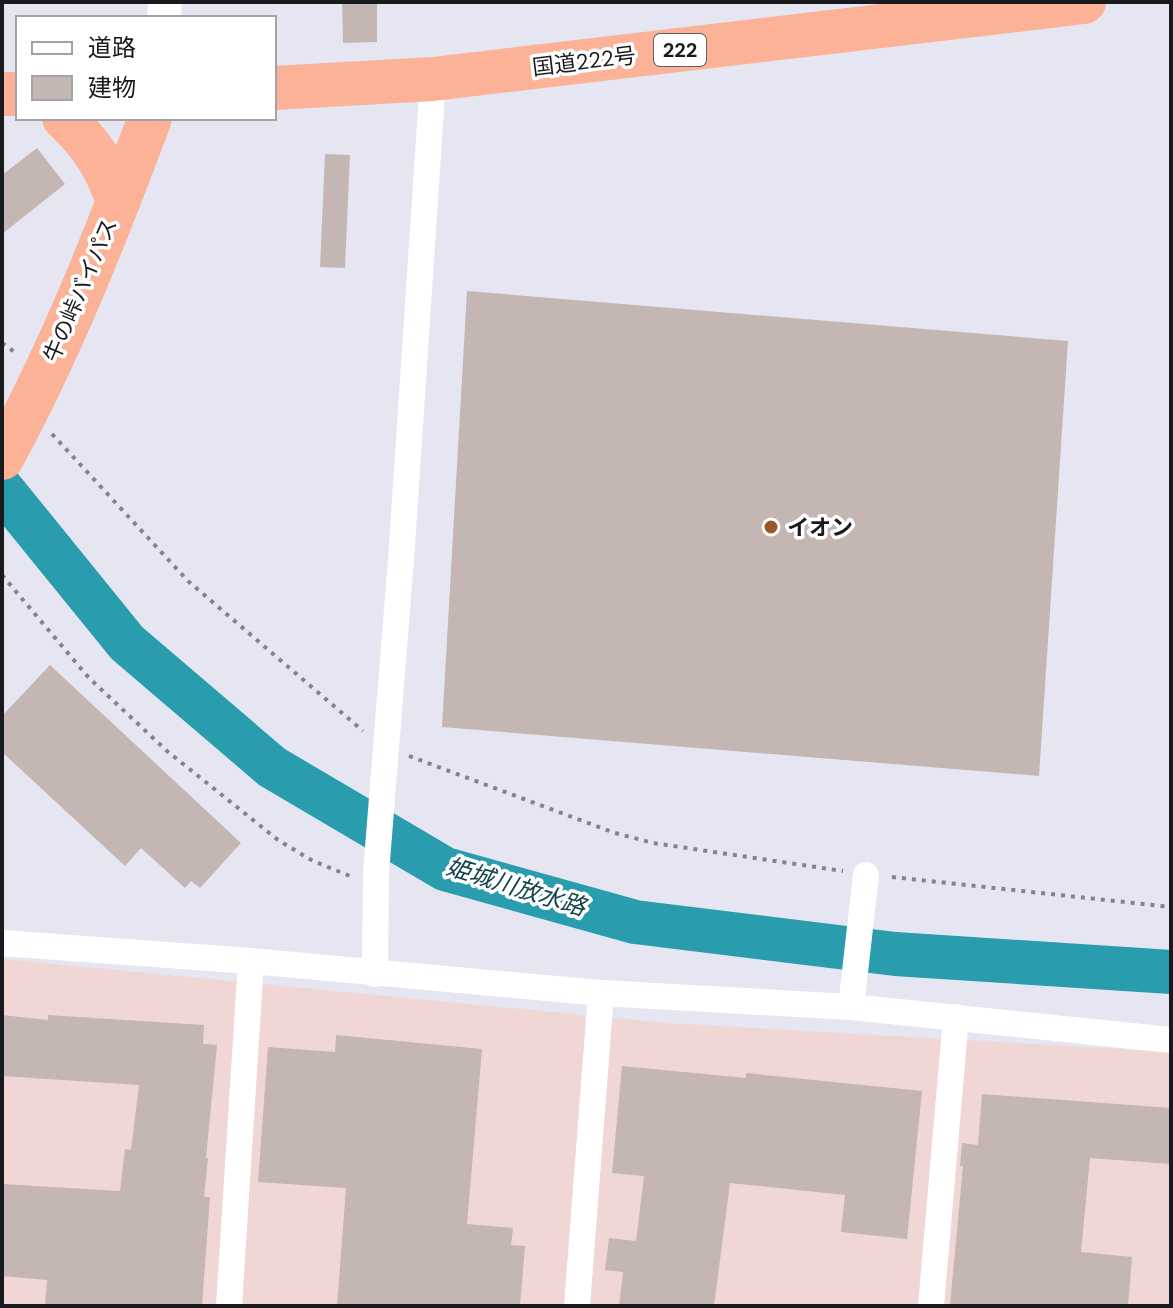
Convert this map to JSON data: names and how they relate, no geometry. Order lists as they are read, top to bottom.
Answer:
{
  "streets": {
    "highway": ["222", "国道222号", "牛の峠バイパス"]
  },
  "water": ["姫城川放水路"],
  "places": ["イオン"],
  "legend": ["道路", "建物"]
}
